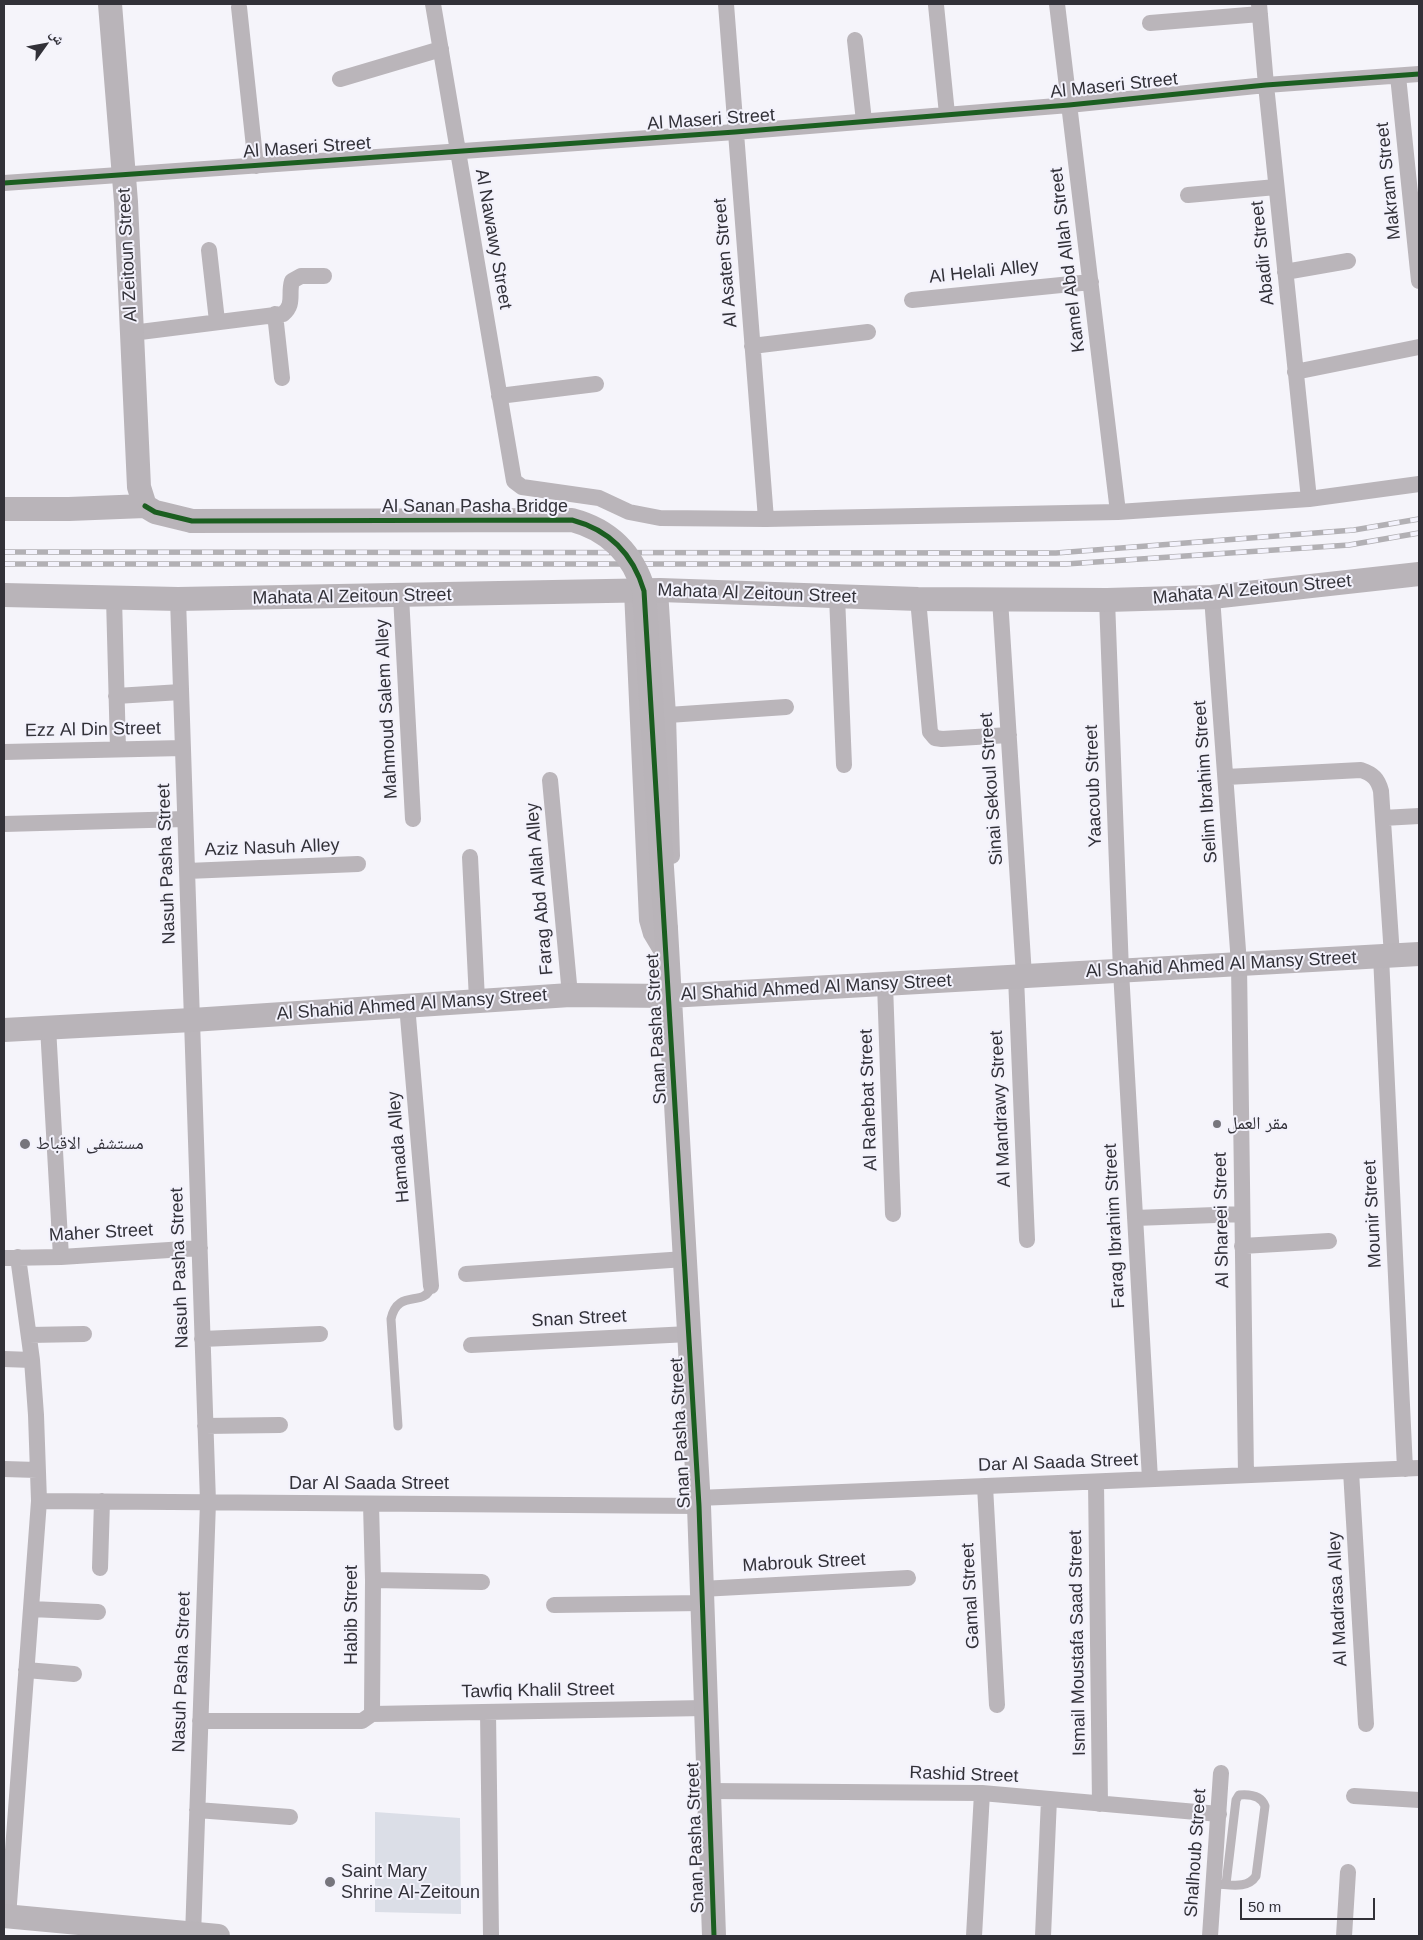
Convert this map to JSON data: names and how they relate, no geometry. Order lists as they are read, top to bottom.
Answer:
{
  "streets": {
    "street": [
      "Al Maseri Street",
      "Makram Street",
      "Al Nawawy Street",
      "Abadir Street",
      "Al Zeitoun Street",
      "Kamel Abd Allah Street",
      "Al Asaten Street",
      "Al Helali Alley",
      "Al Sanan Pasha Bridge",
      "Mahata Al Zeitoun Street",
      "Mahmoud Salem Alley",
      "Ezz Al Din Street",
      "Selim Ibrahim Street",
      "Yaacoub Street",
      "Sinai Sekoul Street",
      "Aziz Nasuh Alley",
      "Nasuh Pasha Street",
      "Farag Abd Allah Alley",
      "Al Shahid Ahmed Al Mansy Street",
      "Snan Pasha Street",
      "Al Rahebat Street",
      "Al Mandrawy Street",
      "Hamada Alley",
      "Mounir Street",
      "Al Shareei Street",
      "Farag Ibrahim Street",
      "Maher Street",
      "Snan Street",
      "Dar Al Saada Street",
      "Mabrouk Street",
      "Gamal Street",
      "Al Madrasa Alley",
      "Habib Street",
      "Ismail Moustafa Saad Street",
      "Tawfiq Khalil Street",
      "Rashid Street",
      "Shalhoub Street"
    ]
  },
  "crossings": [
    ["Al Maseri Street", "Makram Street"],
    ["Al Maseri Street", "Al Nawawy Street"],
    ["Al Maseri Street", "Abadir Street"],
    ["Al Maseri Street", "Al Zeitoun Street"],
    ["Al Maseri Street", "Kamel Abd Allah Street"],
    ["Al Maseri Street", "Al Asaten Street"],
    ["Al Nawawy Street", "Al Asaten Street"],
    ["Al Zeitoun Street", "Al Sanan Pasha Bridge"],
    ["Kamel Abd Allah Street", "Al Helali Alley"],
    ["Al Sanan Pasha Bridge", "Snan Pasha Street"],
    ["Mahata Al Zeitoun Street", "Mahmoud Salem Alley"],
    ["Mahata Al Zeitoun Street", "Selim Ibrahim Street"],
    ["Mahata Al Zeitoun Street", "Yaacoub Street"],
    ["Mahata Al Zeitoun Street", "Sinai Sekoul Street"],
    ["Mahata Al Zeitoun Street", "Nasuh Pasha Street"],
    ["Mahata Al Zeitoun Street", "Snan Pasha Street"],
    ["Ezz Al Din Street", "Nasuh Pasha Street"],
    ["Selim Ibrahim Street", "Al Shahid Ahmed Al Mansy Street"],
    ["Selim Ibrahim Street", "Mounir Street"],
    ["Selim Ibrahim Street", "Al Shareei Street"],
    ["Yaacoub Street", "Al Shahid Ahmed Al Mansy Street"],
    ["Yaacoub Street", "Farag Ibrahim Street"],
    ["Sinai Sekoul Street", "Al Shahid Ahmed Al Mansy Street"],
    ["Sinai Sekoul Street", "Al Mandrawy Street"],
    ["Aziz Nasuh Alley", "Nasuh Pasha Street"],
    ["Nasuh Pasha Street", "Al Shahid Ahmed Al Mansy Street"],
    ["Nasuh Pasha Street", "Maher Street"],
    ["Nasuh Pasha Street", "Dar Al Saada Street"],
    ["Nasuh Pasha Street", "Tawfiq Khalil Street"],
    ["Farag Abd Allah Alley", "Al Shahid Ahmed Al Mansy Street"],
    ["Al Shahid Ahmed Al Mansy Street", "Snan Pasha Street"],
    ["Al Shahid Ahmed Al Mansy Street", "Al Rahebat Street"],
    ["Al Shahid Ahmed Al Mansy Street", "Al Mandrawy Street"],
    ["Al Shahid Ahmed Al Mansy Street", "Hamada Alley"],
    ["Al Shahid Ahmed Al Mansy Street", "Mounir Street"],
    ["Al Shahid Ahmed Al Mansy Street", "Al Shareei Street"],
    ["Al Shahid Ahmed Al Mansy Street", "Farag Ibrahim Street"],
    ["Snan Pasha Street", "Snan Street"],
    ["Snan Pasha Street", "Dar Al Saada Street"],
    ["Snan Pasha Street", "Mabrouk Street"],
    ["Snan Pasha Street", "Tawfiq Khalil Street"],
    ["Snan Pasha Street", "Rashid Street"],
    ["Mounir Street", "Dar Al Saada Street"],
    ["Al Shareei Street", "Dar Al Saada Street"],
    ["Farag Ibrahim Street", "Dar Al Saada Street"],
    ["Dar Al Saada Street", "Gamal Street"],
    ["Dar Al Saada Street", "Al Madrasa Alley"],
    ["Dar Al Saada Street", "Habib Street"],
    ["Dar Al Saada Street", "Ismail Moustafa Saad Street"],
    ["Habib Street", "Tawfiq Khalil Street"],
    ["Ismail Moustafa Saad Street", "Rashid Street"],
    ["Rashid Street", "Shalhoub Street"]
  ],
  "places": ["مقر العمل", "مستشفى الاقباط", "Saint Mary Shrine Al-Zeitoun"],
  "scale_bar": "50 m",
  "north": "top right"
}
